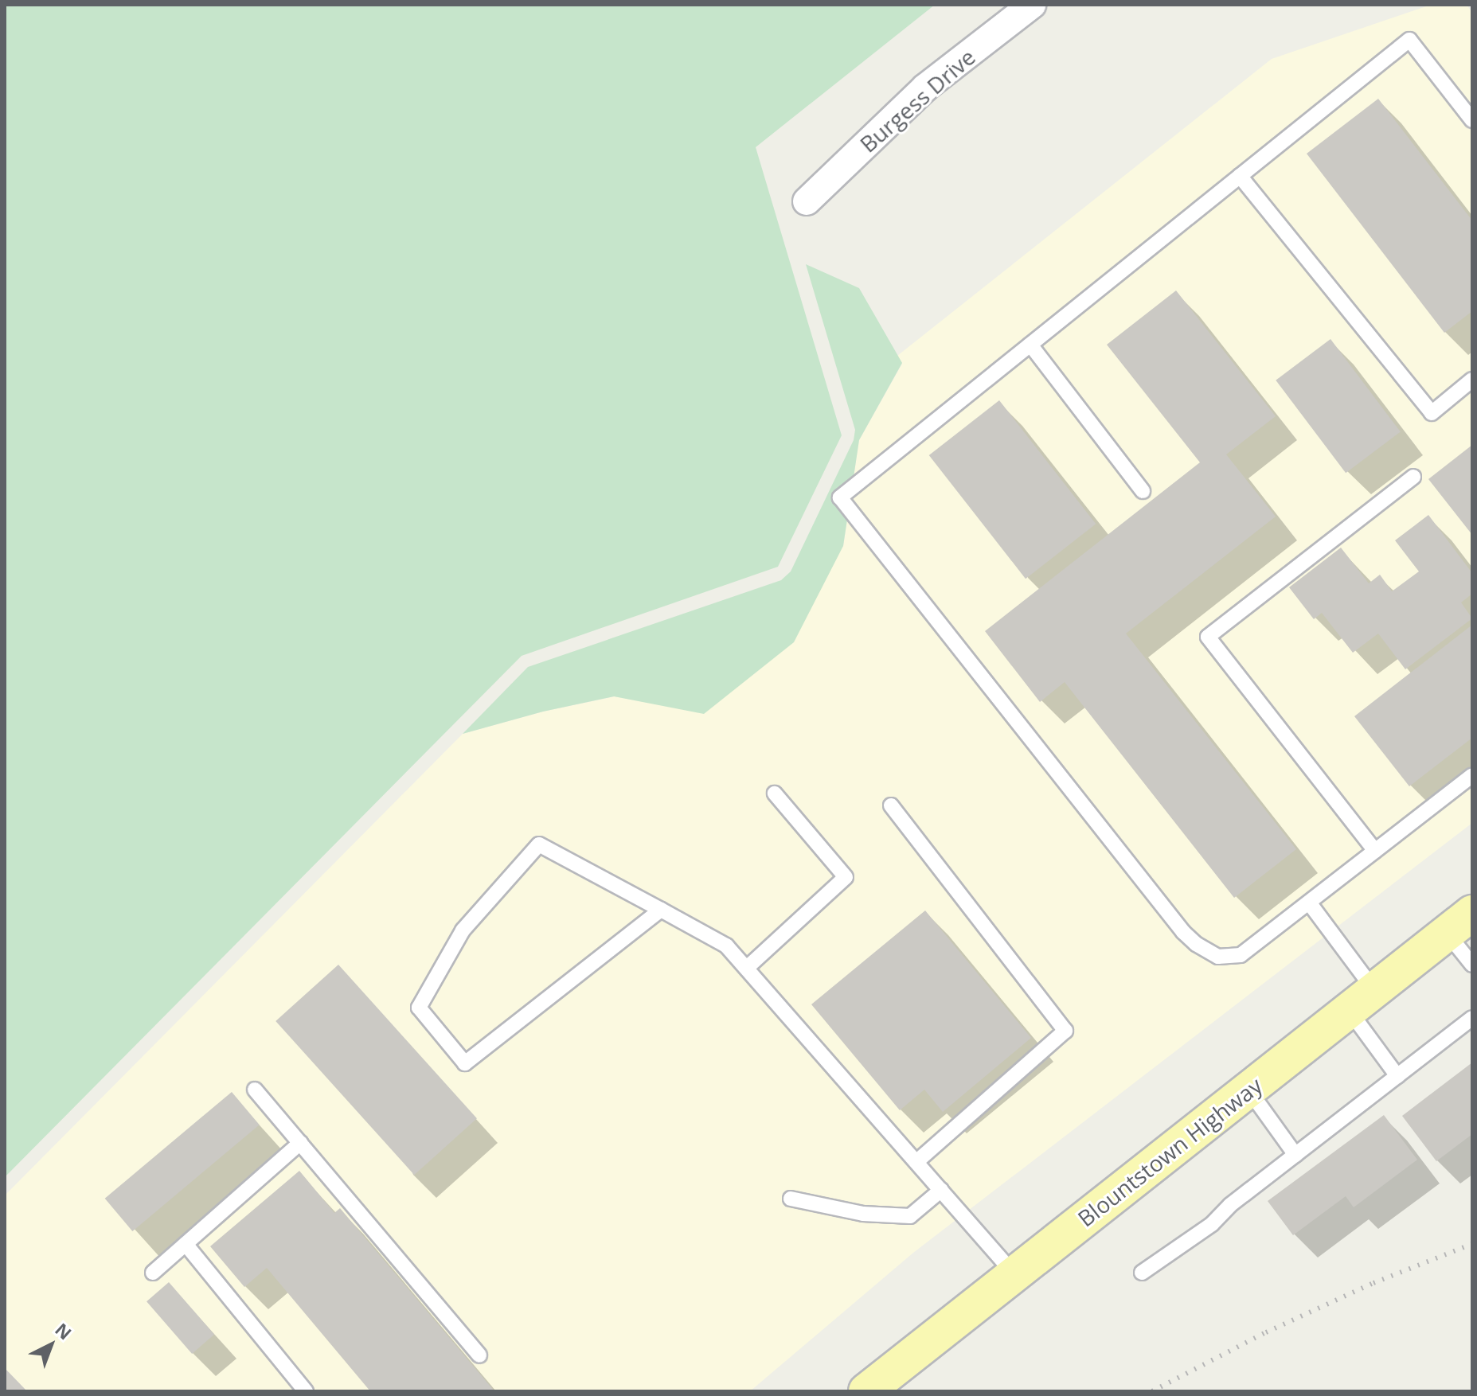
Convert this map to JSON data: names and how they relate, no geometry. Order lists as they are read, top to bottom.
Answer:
{
  "streets": {
    "main road": ["Blountstown Highway"],
    "street": ["Burgess Drive"]
  },
  "north": "top right"
}
